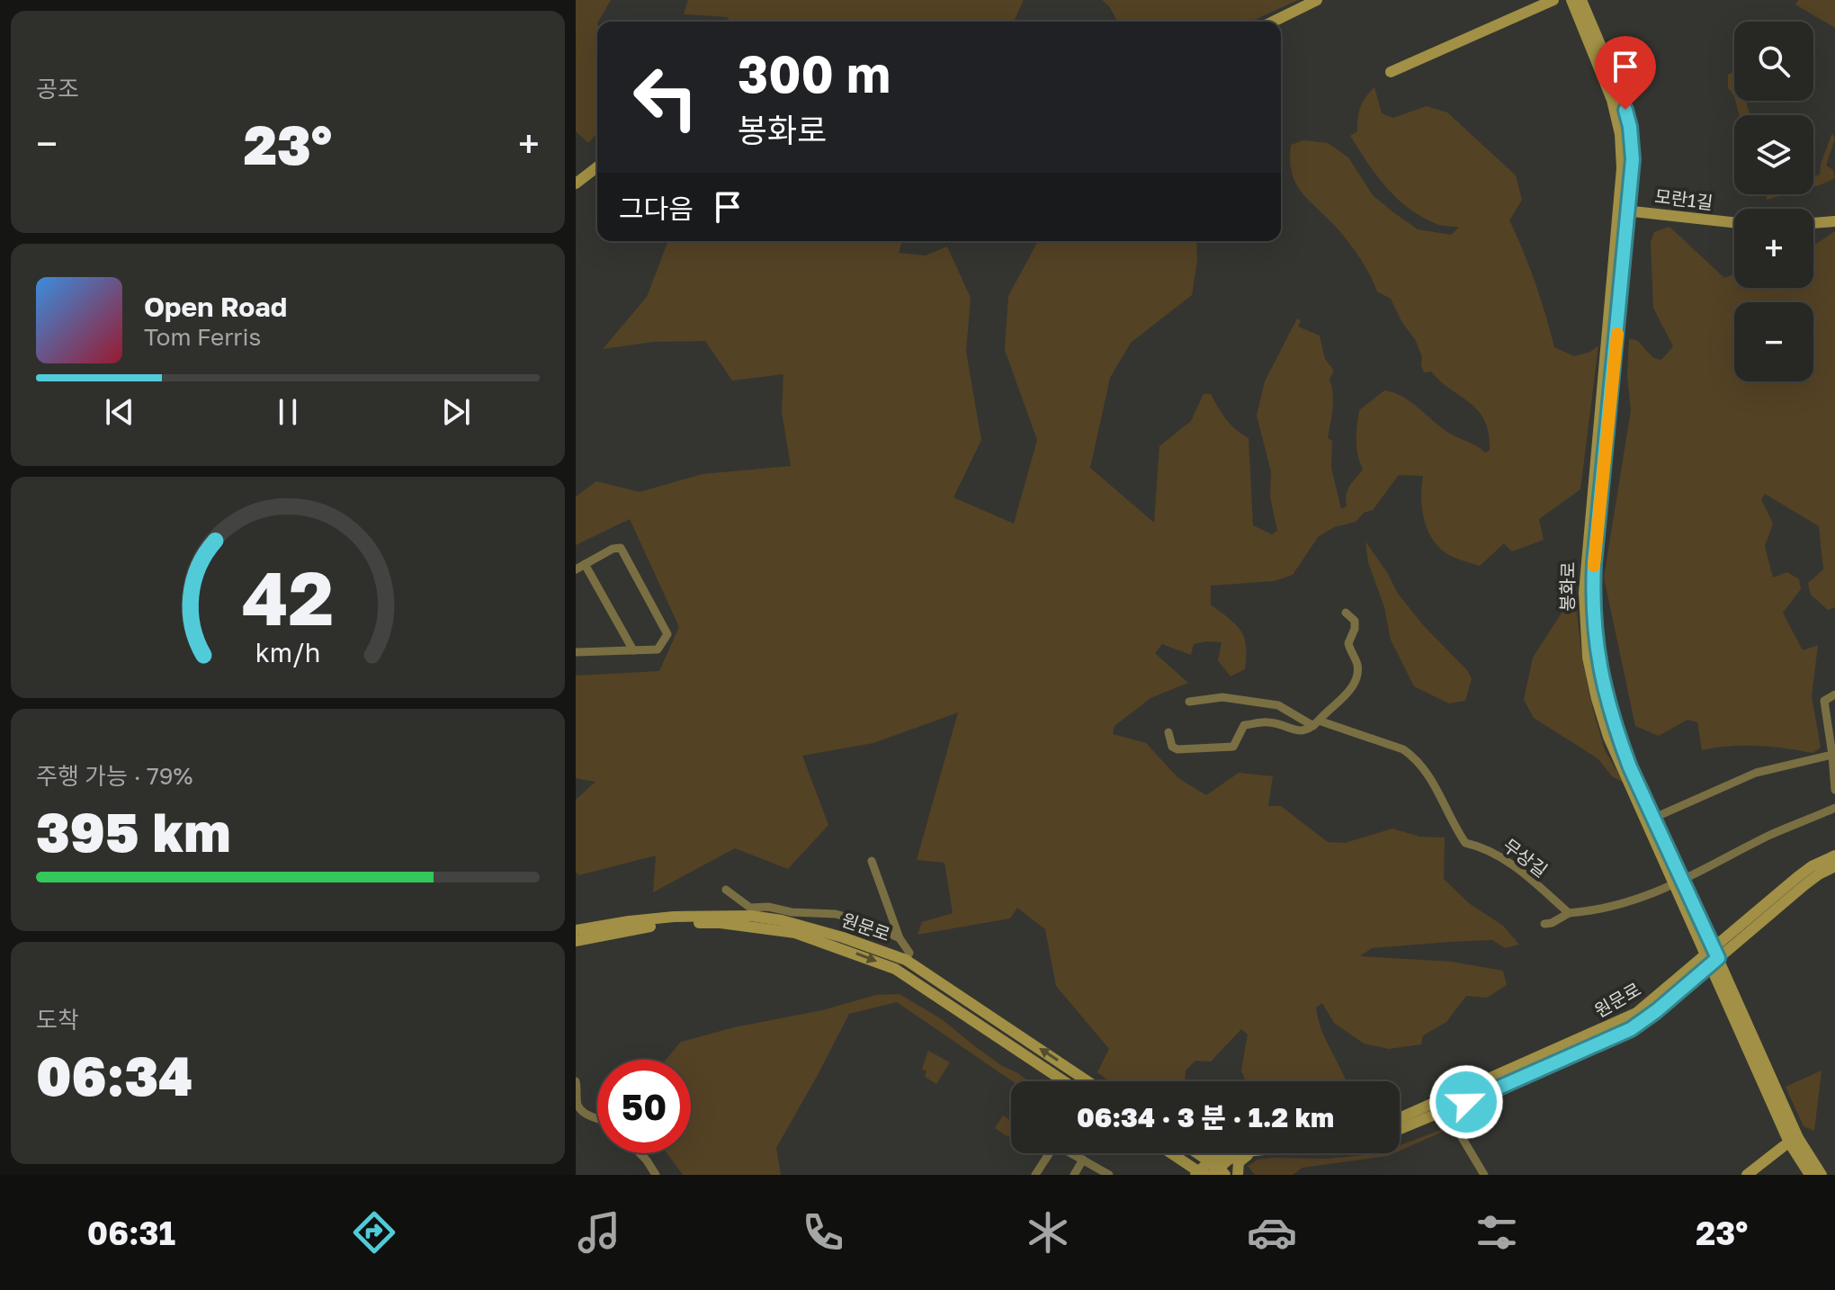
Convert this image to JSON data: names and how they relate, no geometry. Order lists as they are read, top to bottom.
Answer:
{
  "streets": {
    "street": [
      "모란1길",
      "봉화로",
      "무상길",
      "원문로"
    ]
  },
  "crossings": [
    ["모란1길", "봉화로"],
    ["봉화로", "원문로"]
  ],
  "page": {
    "tile": [
      "공조",
      ["주행 가능 · 79%", "395 km"],
      ["도착", "06:34"]
    ],
    "map_buttons": ["+", "−"],
    "turn": ["300 m", "봉화로"],
    "heat": ["−", "23°", "+"],
    "then": "그다음",
    "song": ["Open Road", "Tom Ferris"],
    "limit": "50",
    "trip": "06:34 · 3 분 · 1.2 km",
    "tabs": ["06:31", "23°"],
    "gauge": ["42", "km/h"]
  }
}
